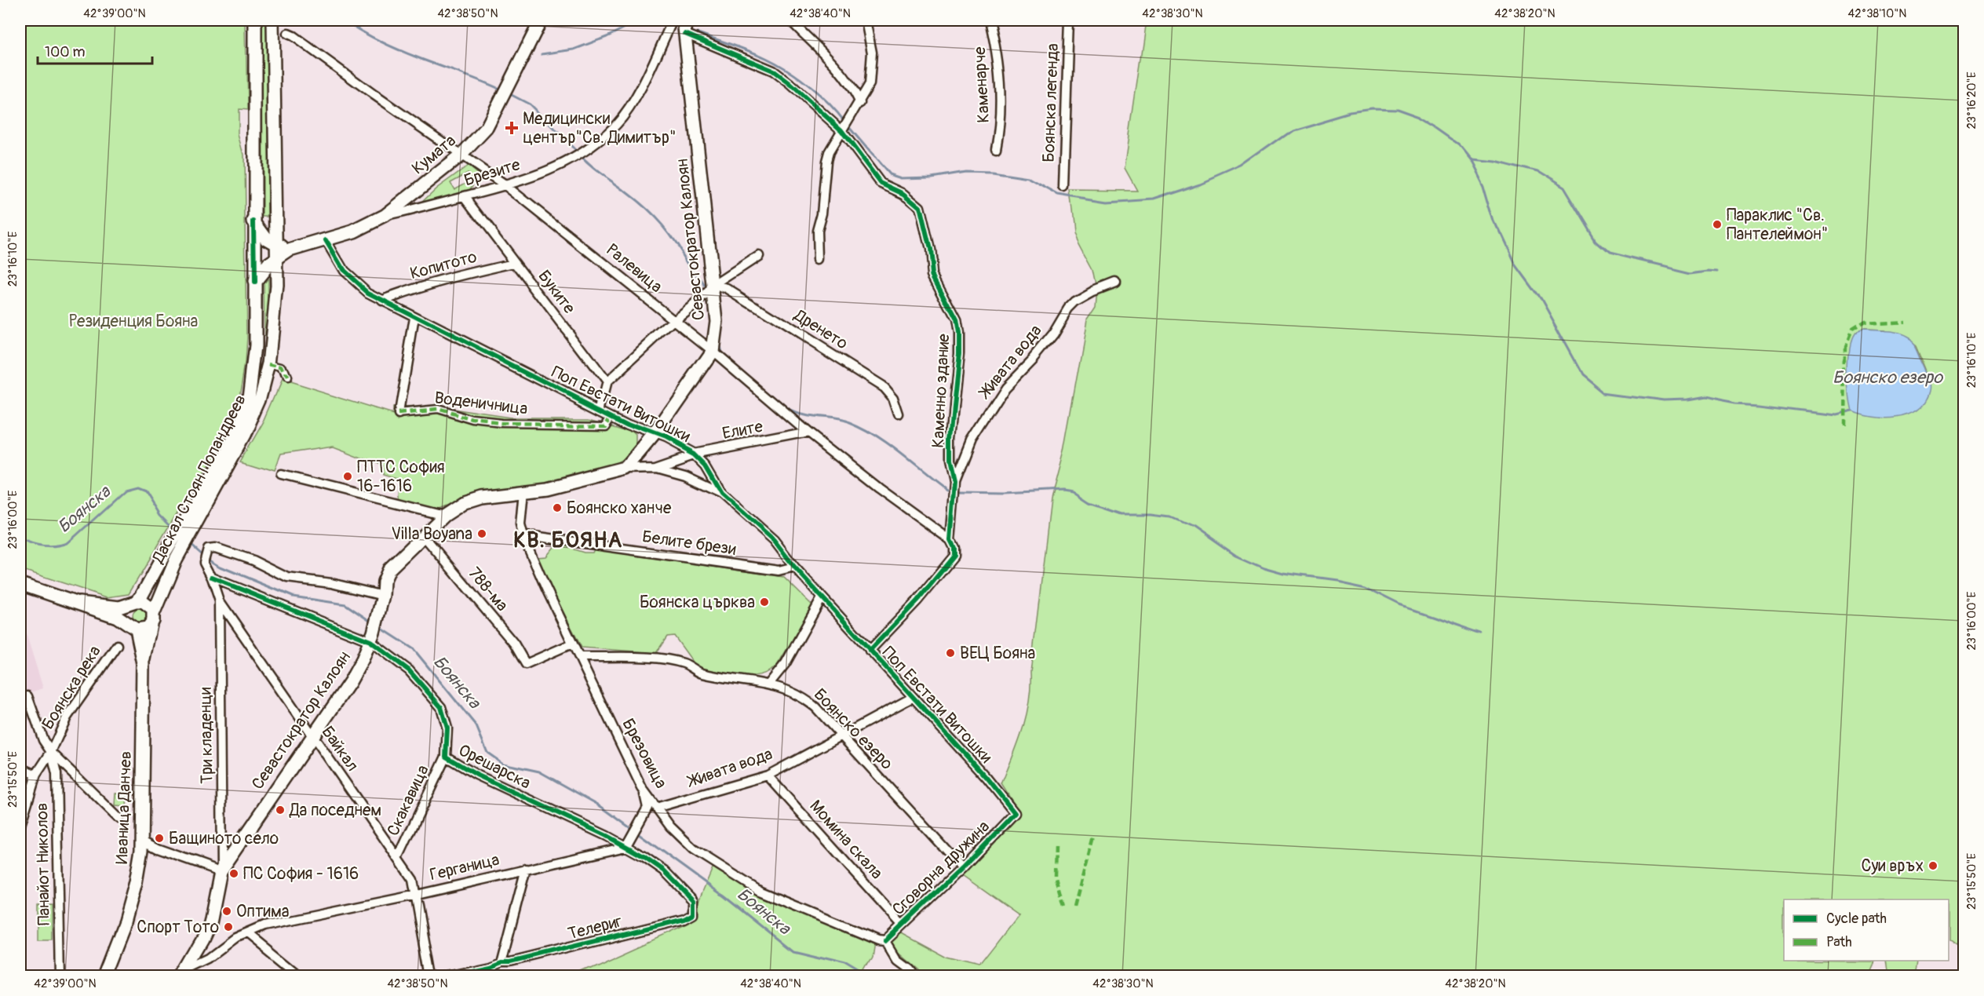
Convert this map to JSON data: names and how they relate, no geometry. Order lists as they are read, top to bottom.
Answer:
{
  "streets": {
    "main road": [
      "Кумата",
      "Севастократор Калоян",
      "Даскал Стоян Попандреев",
      "Иваница Данчев"
    ],
    "street": [
      "Каменарче",
      "Боянска легенда",
      "Брезите",
      "Копитото",
      "Ралевица",
      "Буките",
      "Дренето",
      "Живата вода",
      "Каменно здание",
      "Воденичница",
      "Поп Евстати Витошки",
      "Елите",
      "Белите брези",
      "788-ма",
      "Боянска река",
      "Боянско езеро",
      "Три кладенци",
      "Байкал",
      "Брезовица",
      "Орешарска",
      "Скакавица",
      "Момина скала",
      "Панайот Николов",
      "Герганица",
      "Сговорна дружина",
      "Телериг"
    ]
  },
  "crossings": [
    ["Кумата", "Брезите"],
    ["Кумата", "Ралевица"],
    ["Кумата", "Поп Евстати Витошки"],
    ["Кумата", "Даскал Стоян Попандреев"],
    ["Брезите", "Ралевица"],
    ["Брезите", "Буките"],
    ["Севастократор Калоян", "Ралевица"],
    ["Севастократор Калоян", "Дренето"],
    ["Севастократор Калоян", "Поп Евстати Витошки"],
    ["Севастократор Калоян", "788-ма"],
    ["Севастократор Калоян", "Три кладенци"],
    ["Севастократор Калоян", "Байкал"],
    ["Севастократор Калоян", "Брезовица"],
    ["Севастократор Калоян", "Орешарска"],
    ["Севастократор Калоян", "Герганица"],
    ["Копитото", "Буките"],
    ["Копитото", "Поп Евстати Витошки"],
    ["Ралевица", "Каменно здание"],
    ["Ралевица", "Елите"],
    ["Живата вода", "Каменно здание"],
    ["Живата вода", "Поп Евстати Витошки"],
    ["Живата вода", "Боянско езеро"],
    ["Живата вода", "Брезовица"],
    ["Живата вода", "Момина скала"],
    ["Каменно здание", "Поп Евстати Витошки"],
    ["Воденичница", "Поп Евстати Витошки"],
    ["Поп Евстати Витошки", "Елите"],
    ["Поп Евстати Витошки", "Белите брези"],
    ["Поп Евстати Витошки", "Сговорна дружина"],
    ["Даскал Стоян Попандреев", "Иваница Данчев"],
    ["Белите брези", "Брезовица"],
    ["788-ма", "Брезовица"],
    ["Боянска река", "Панайот Николов"],
    ["Боянско езеро", "Брезовица"],
    ["Боянско езеро", "Сговорна дружина"],
    ["Три кладенци", "Байкал"],
    ["Байкал", "Орешарска"],
    ["Байкал", "Скакавица"],
    ["Байкал", "Герганица"],
    ["Брезовица", "Сговорна дружина"],
    ["Орешарска", "Скакавица"],
    ["Орешарска", "Герганица"],
    ["Орешарска", "Телериг"],
    ["Момина скала", "Сговорна дружина"]
  ],
  "districts": ["КВ. БОЯНА"],
  "water": ["Боянско езеро", "Боянска"],
  "parks": ["Резиденция Бояна"],
  "places": {
    "health": ["Медицински център\"Св. Димитър\""],
    "other": [
      "Параклис \"Св. Пантелеймон\"",
      "ПТТС София 16-1616",
      "Боянско ханче",
      "Villa Boyana",
      "Боянска църква",
      "ВЕЦ Бояна",
      "Да поседнем",
      "Бащиното село",
      "Суи връх",
      "ПС София - 1616",
      "Оптима",
      "Спорт Тото"
    ]
  },
  "legend": ["Cycle path", "Path"],
  "scale_bar": "100 m",
  "coordinates": [
    "42°39'00\"N",
    "42°38'50\"N",
    "42°38'40\"N",
    "42°38'30\"N",
    "42°38'20\"N",
    "42°38'10\"N",
    "23°16'20\"E",
    "23°16'10\"E",
    "23°16'00\"E",
    "23°15'50\"E"
  ]
}
